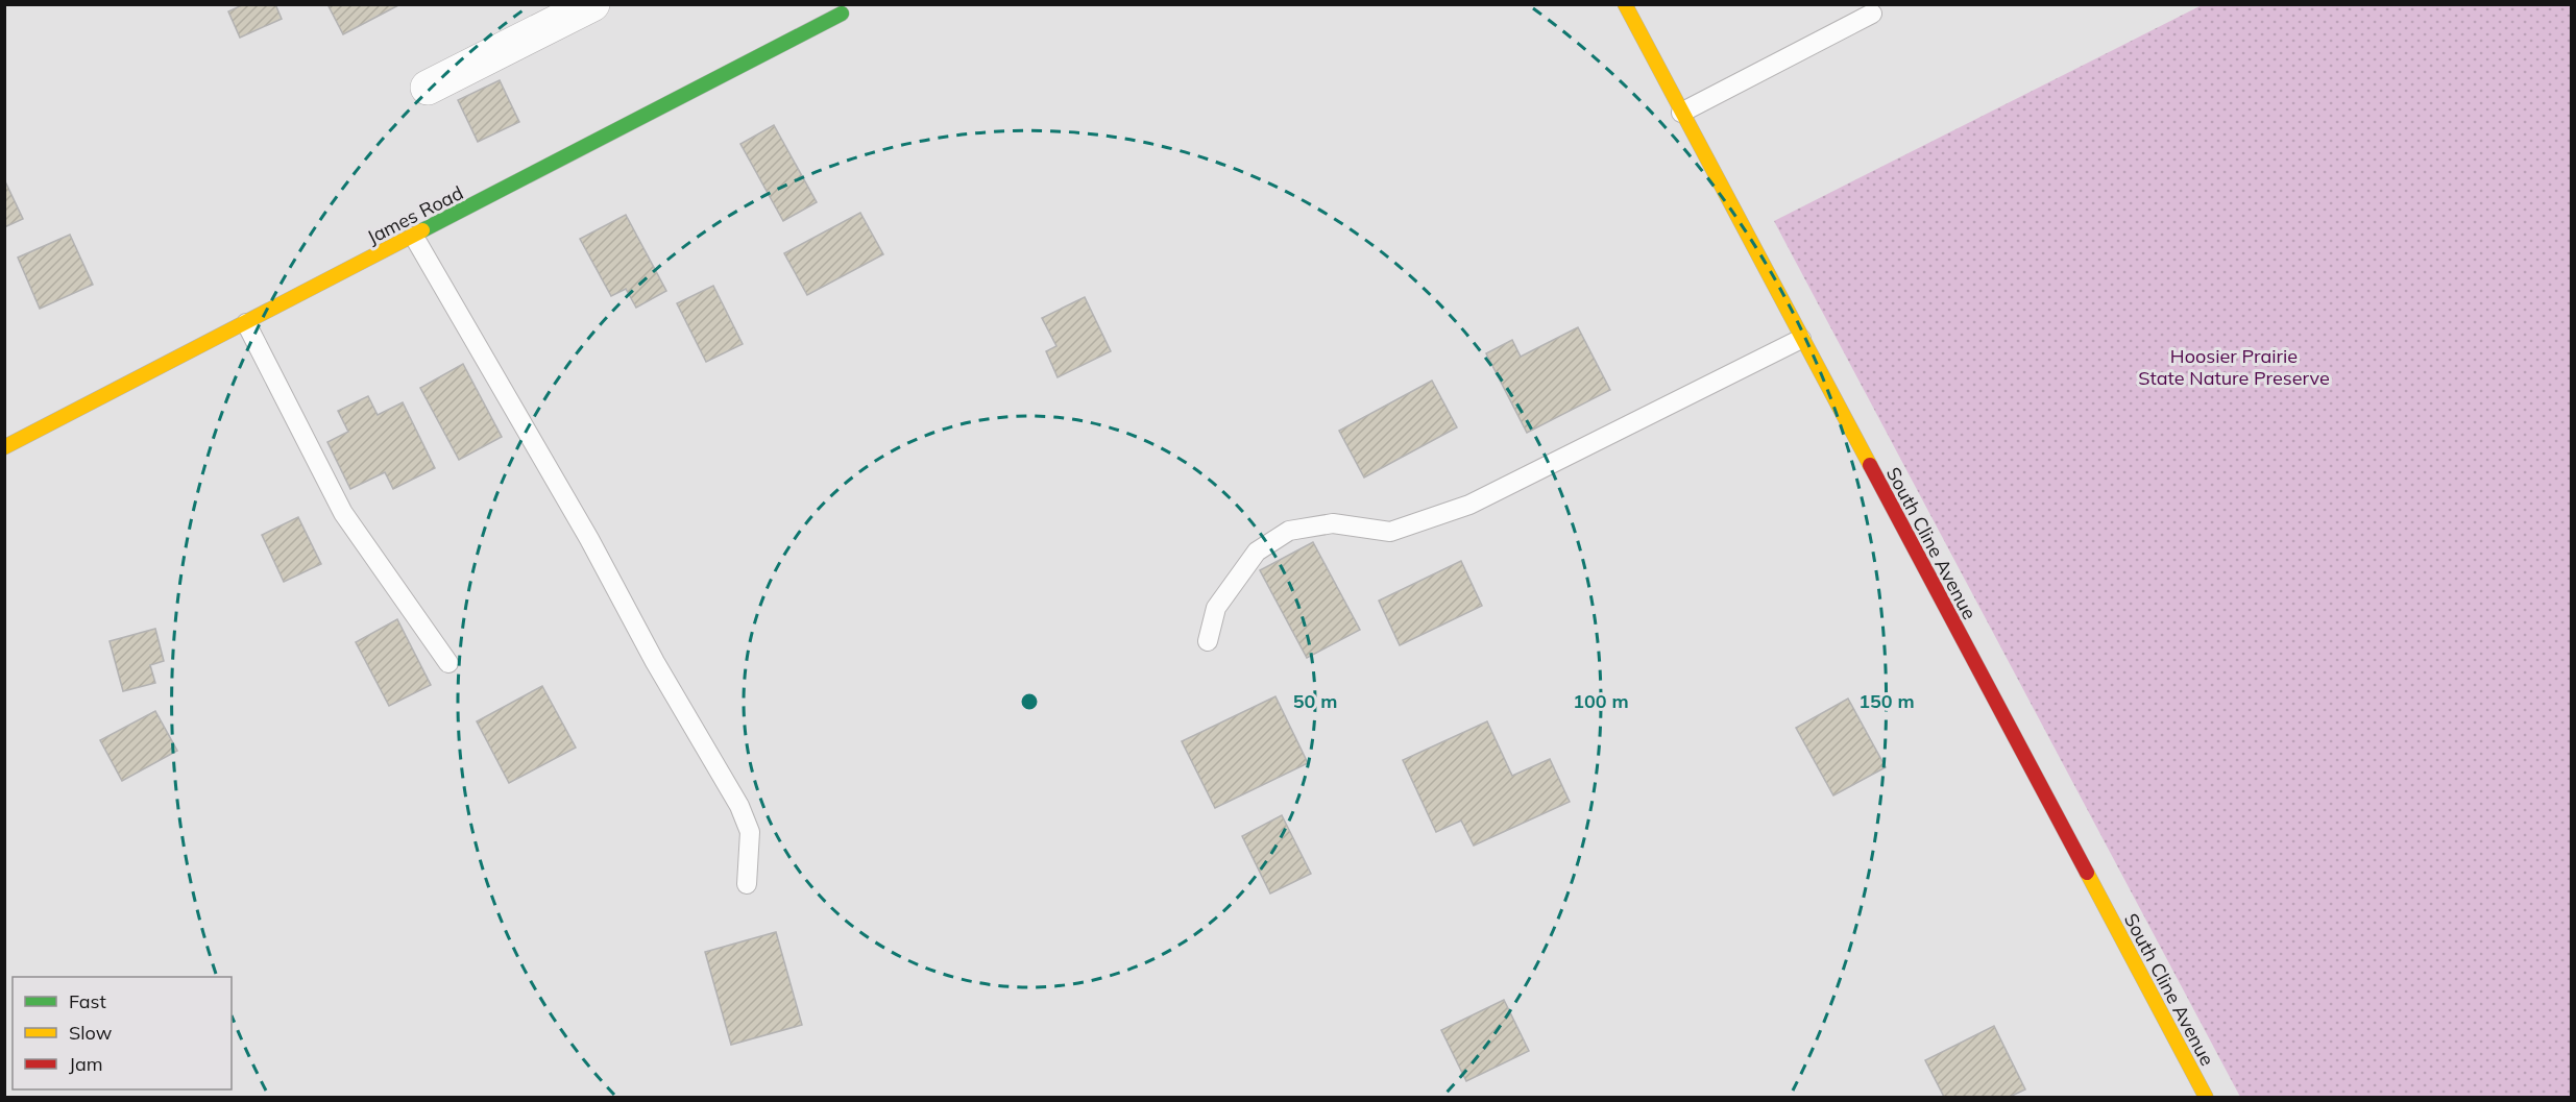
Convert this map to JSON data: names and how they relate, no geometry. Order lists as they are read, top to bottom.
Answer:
{
  "streets": {
    "street": ["James Road", "South Cline Avenue"]
  },
  "parks": ["Hoosier Prairie State Nature Preserve"],
  "legend": ["Fast", "Slow", "Jam"],
  "rings": ["50 m", "100 m", "150 m"]
}
